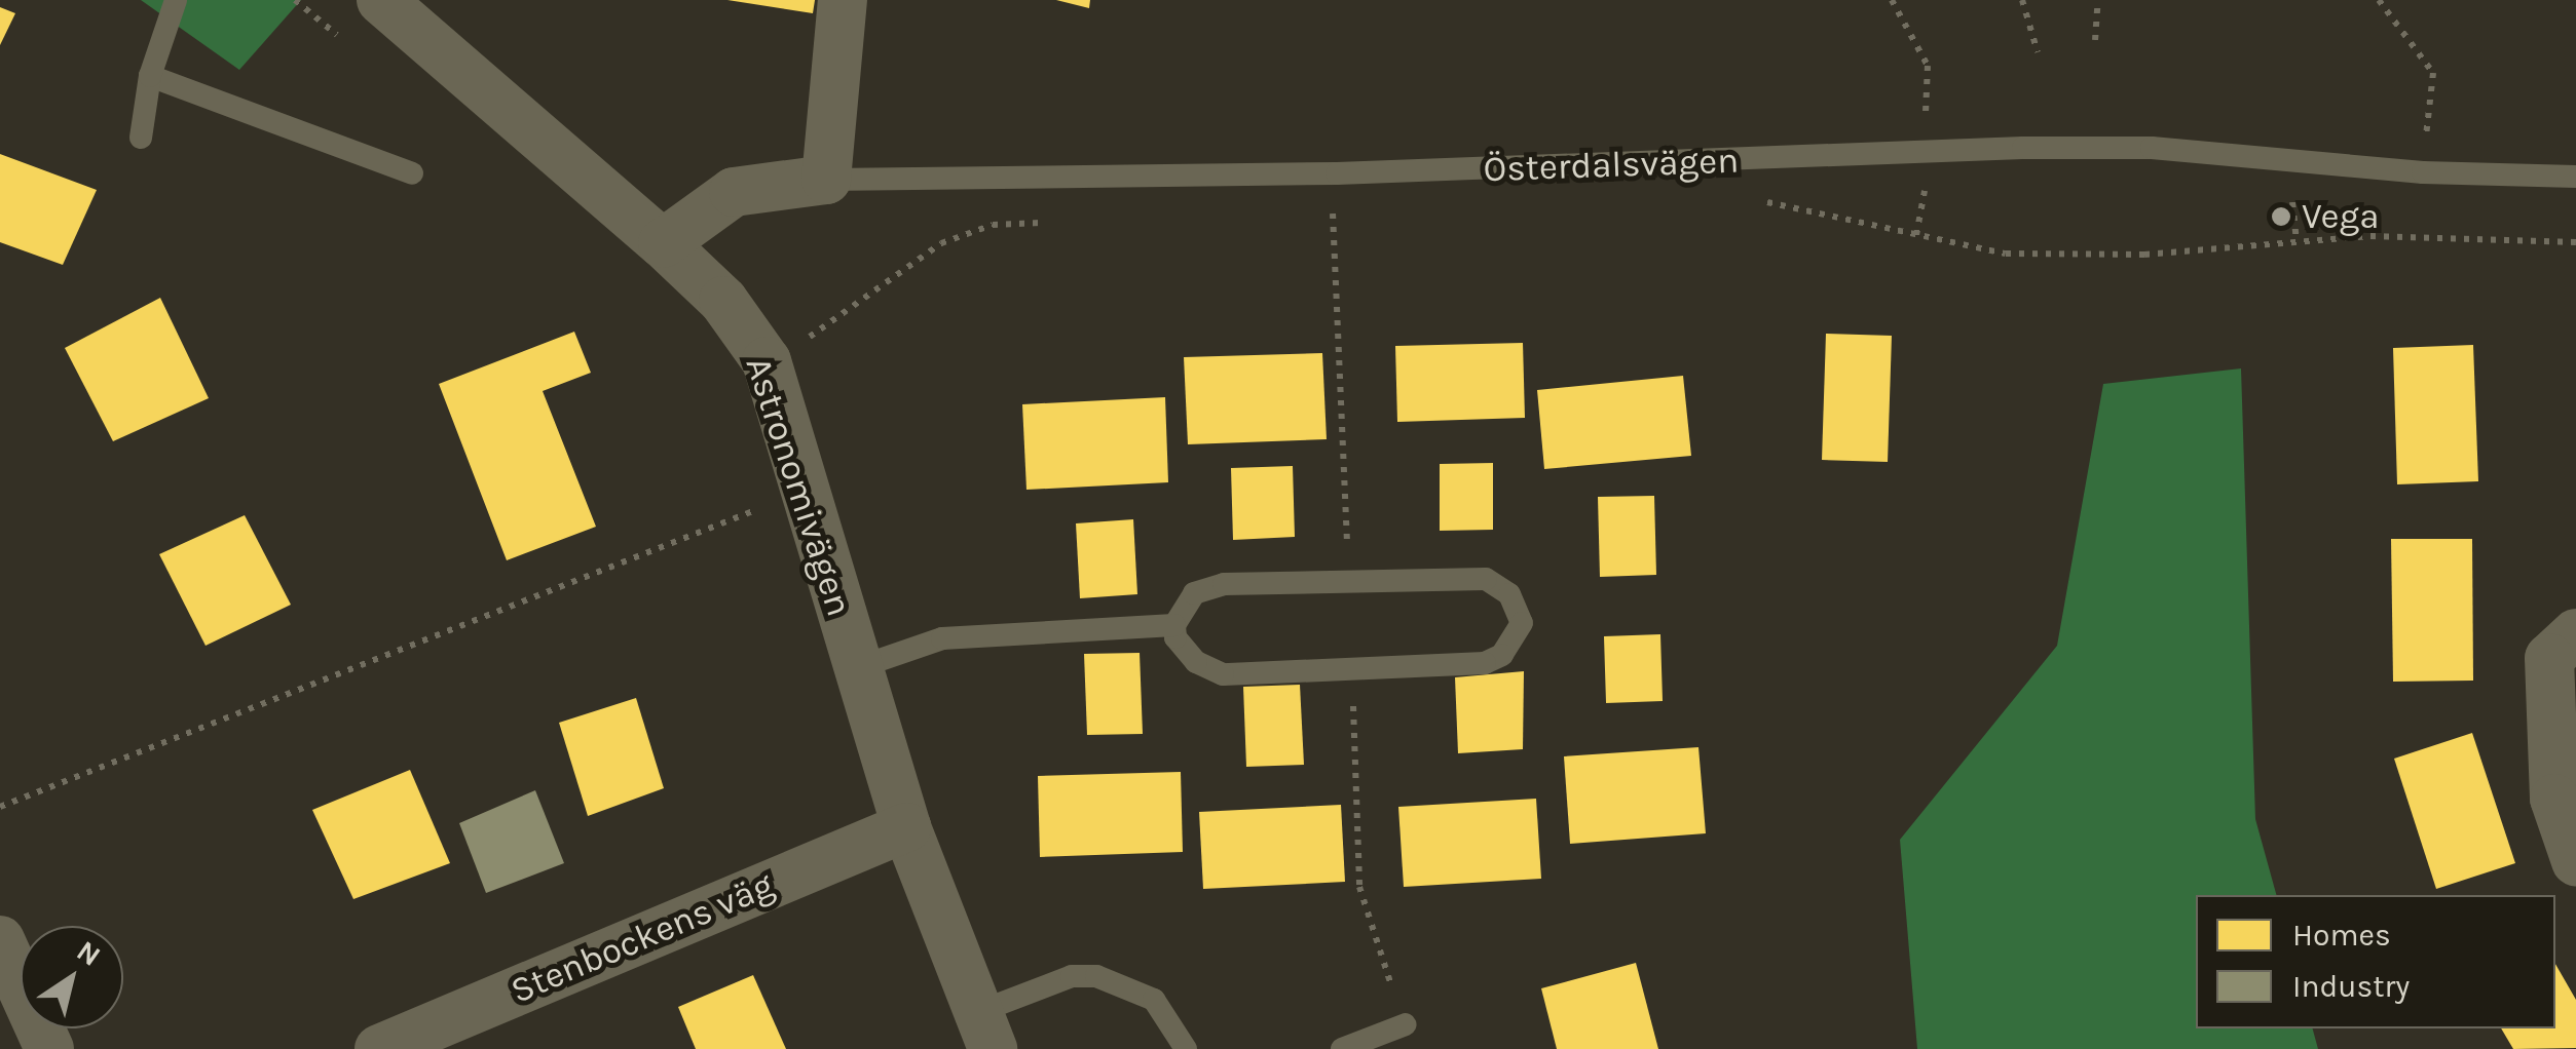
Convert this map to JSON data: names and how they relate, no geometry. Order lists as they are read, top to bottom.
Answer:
{
  "streets": {
    "street": ["Österdalsvägen", "Astronomivägen", "Stenbockens väg"]
  },
  "crossings": [
    ["Österdalsvägen", "Astronomivägen"],
    ["Astronomivägen", "Stenbockens väg"]
  ],
  "places": ["Vega"],
  "legend": ["Homes", "Industry"],
  "north": "top right"
}
